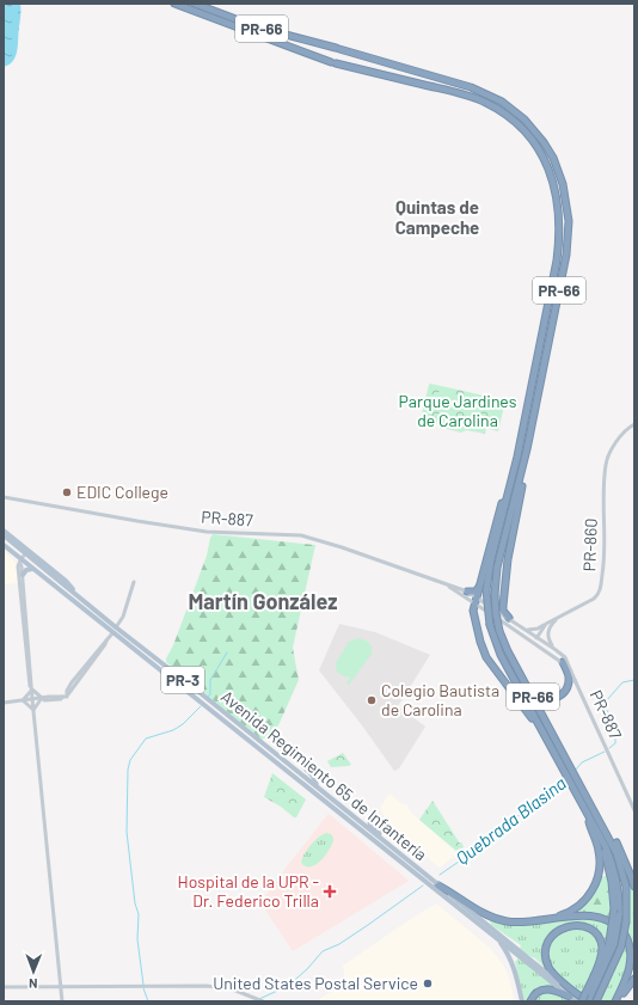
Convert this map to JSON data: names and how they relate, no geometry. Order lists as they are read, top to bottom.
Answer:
{
  "streets": {
    "highway": ["PR-66"],
    "main road": ["PR-3", "Avenida Regimiento 65 de Infantería"],
    "street": ["PR-887", "PR-860"]
  },
  "crossings": [
    ["PR-887", "PR-860"]
  ],
  "districts": ["Quintas de Campeche", "Martín González"],
  "water": ["Quebrada Blasina"],
  "parks": ["Parque Jardines de Carolina"],
  "places": {
    "other": ["EDIC College", "Colegio Bautista de Carolina", "United States Postal Service"],
    "health": ["Hospital de la UPR - Dr. Federico Trilla"]
  },
  "north": "bottom"
}
